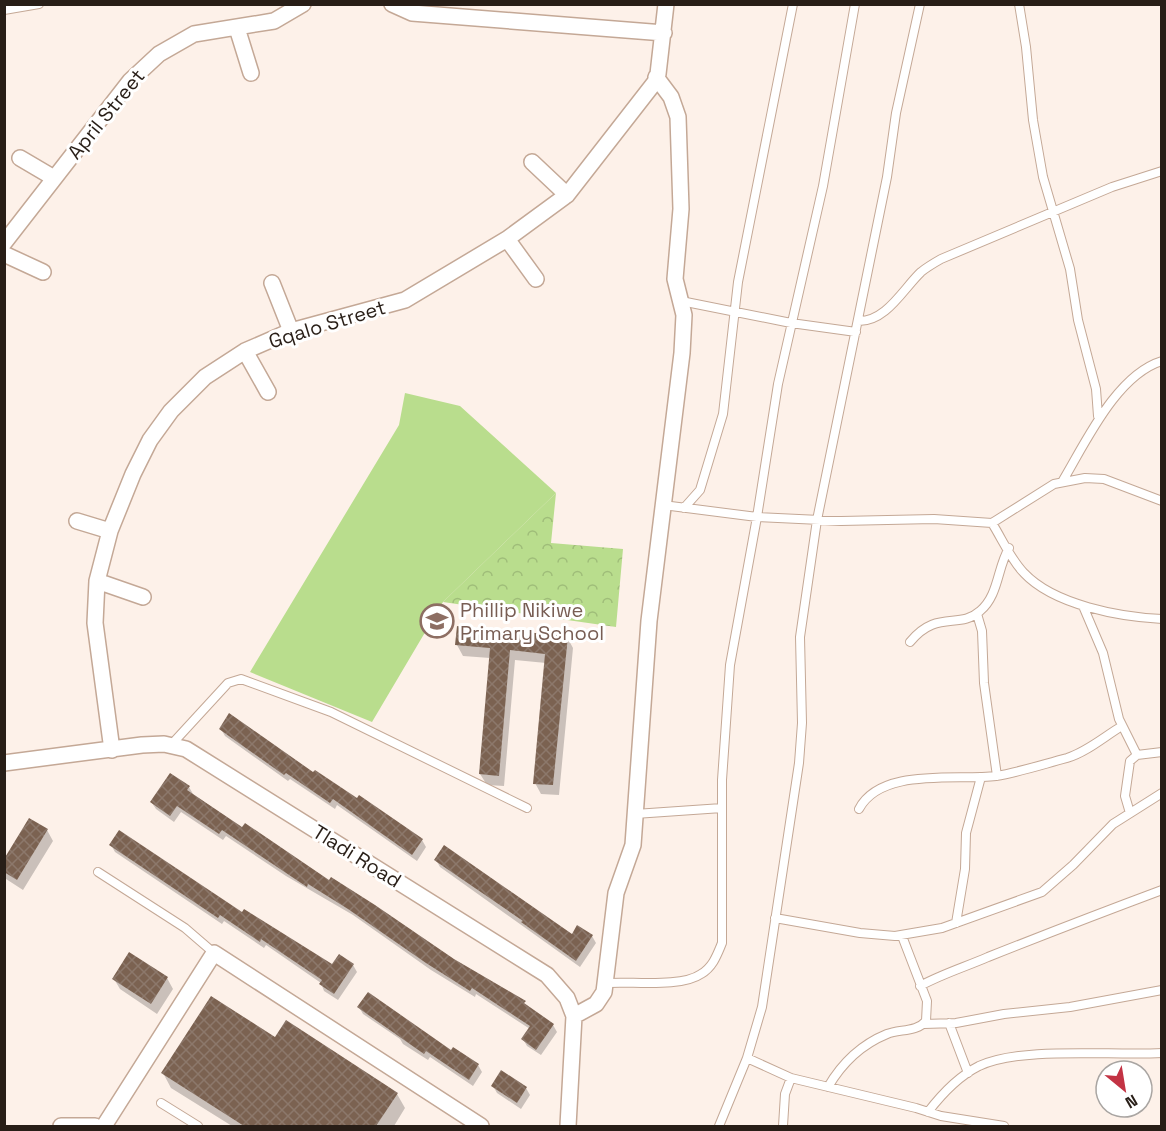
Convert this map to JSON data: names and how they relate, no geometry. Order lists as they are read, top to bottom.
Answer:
{
  "streets": {
    "street": ["April Street", "Gqalo Street", "Tladi Road"]
  },
  "crossings": [
    ["Gqalo Street", "Tladi Road"]
  ],
  "places": {
    "school or university": ["Phillip Nikiwe Primary School"]
  },
  "north": "bottom right"
}
